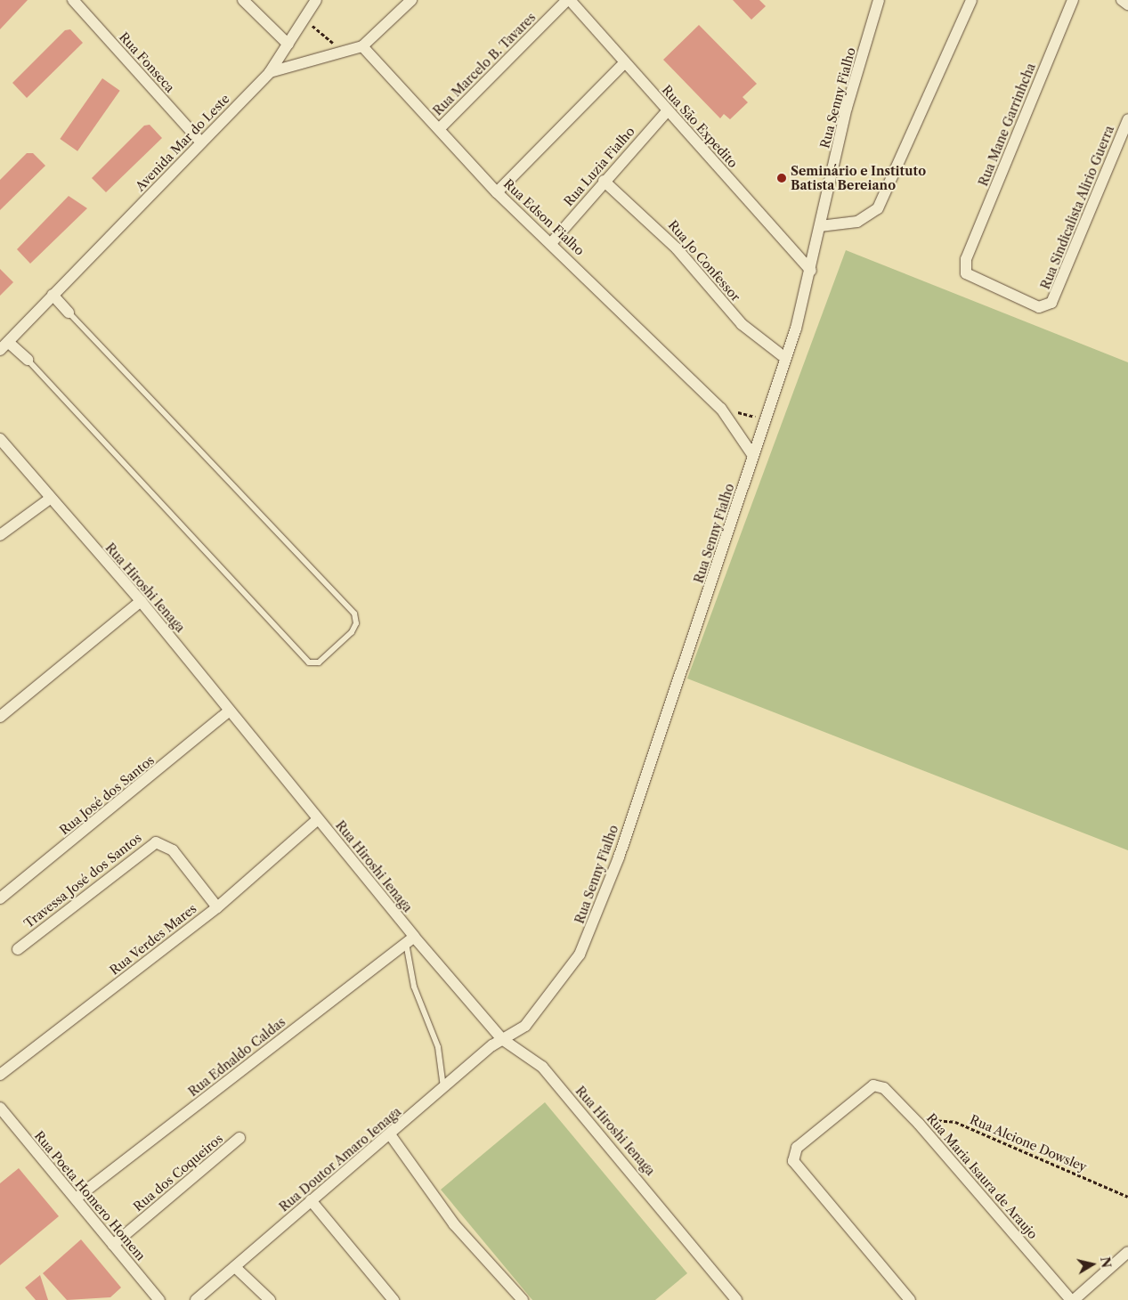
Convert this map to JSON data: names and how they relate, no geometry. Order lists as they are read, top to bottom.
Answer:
{
  "streets": {
    "street": [
      "Rua Fonseca",
      "Rua Marcelo B. Tavares",
      "Rua Senny Fialho",
      "Rua Mane Garrinhcha",
      "Rua São Expedito",
      "Avenida Mar do Leste",
      "Rua Luzia Fialho",
      "Rua Sindicalista Alirio Guerra",
      "Rua Edson Fialho",
      "Rua Jo Confessor",
      "Rua Hiroshi Ienaga",
      "Rua José dos Santos",
      "Travessa José dos Santos",
      "Rua Verdes Mares",
      "Rua Ednaldo Caldas",
      "Rua Doutor Amaro Ienaga",
      "Rua dos Coqueiros",
      "Rua Maria Isaura de Araujo",
      "Rua Poeta Homero Homem"
    ],
    "path": ["Rua Alcione Dowsley"]
  },
  "crossings": [
    ["Rua Fonseca", "Avenida Mar do Leste"],
    ["Rua Marcelo B. Tavares", "Rua São Expedito"],
    ["Rua Marcelo B. Tavares", "Rua Edson Fialho"],
    ["Rua Senny Fialho", "Rua São Expedito"],
    ["Rua Senny Fialho", "Rua Edson Fialho"],
    ["Rua Senny Fialho", "Rua Jo Confessor"],
    ["Rua Senny Fialho", "Rua Hiroshi Ienaga"],
    ["Rua Senny Fialho", "Rua Doutor Amaro Ienaga"],
    ["Rua Mane Garrinhcha", "Rua Sindicalista Alirio Guerra"],
    ["Rua São Expedito", "Rua Luzia Fialho"],
    ["Rua Luzia Fialho", "Rua Edson Fialho"],
    ["Rua Luzia Fialho", "Rua Jo Confessor"],
    ["Rua Hiroshi Ienaga", "Rua José dos Santos"],
    ["Rua Hiroshi Ienaga", "Rua Verdes Mares"],
    ["Rua Hiroshi Ienaga", "Rua Ednaldo Caldas"],
    ["Rua Hiroshi Ienaga", "Rua Doutor Amaro Ienaga"],
    ["Travessa José dos Santos", "Rua Verdes Mares"],
    ["Rua Ednaldo Caldas", "Rua Poeta Homero Homem"],
    ["Rua Alcione Dowsley", "Rua Maria Isaura de Araujo"],
    ["Rua dos Coqueiros", "Rua Poeta Homero Homem"]
  ],
  "places": ["Seminário e Instituto Batista Bereiano"],
  "north": "right"
}
